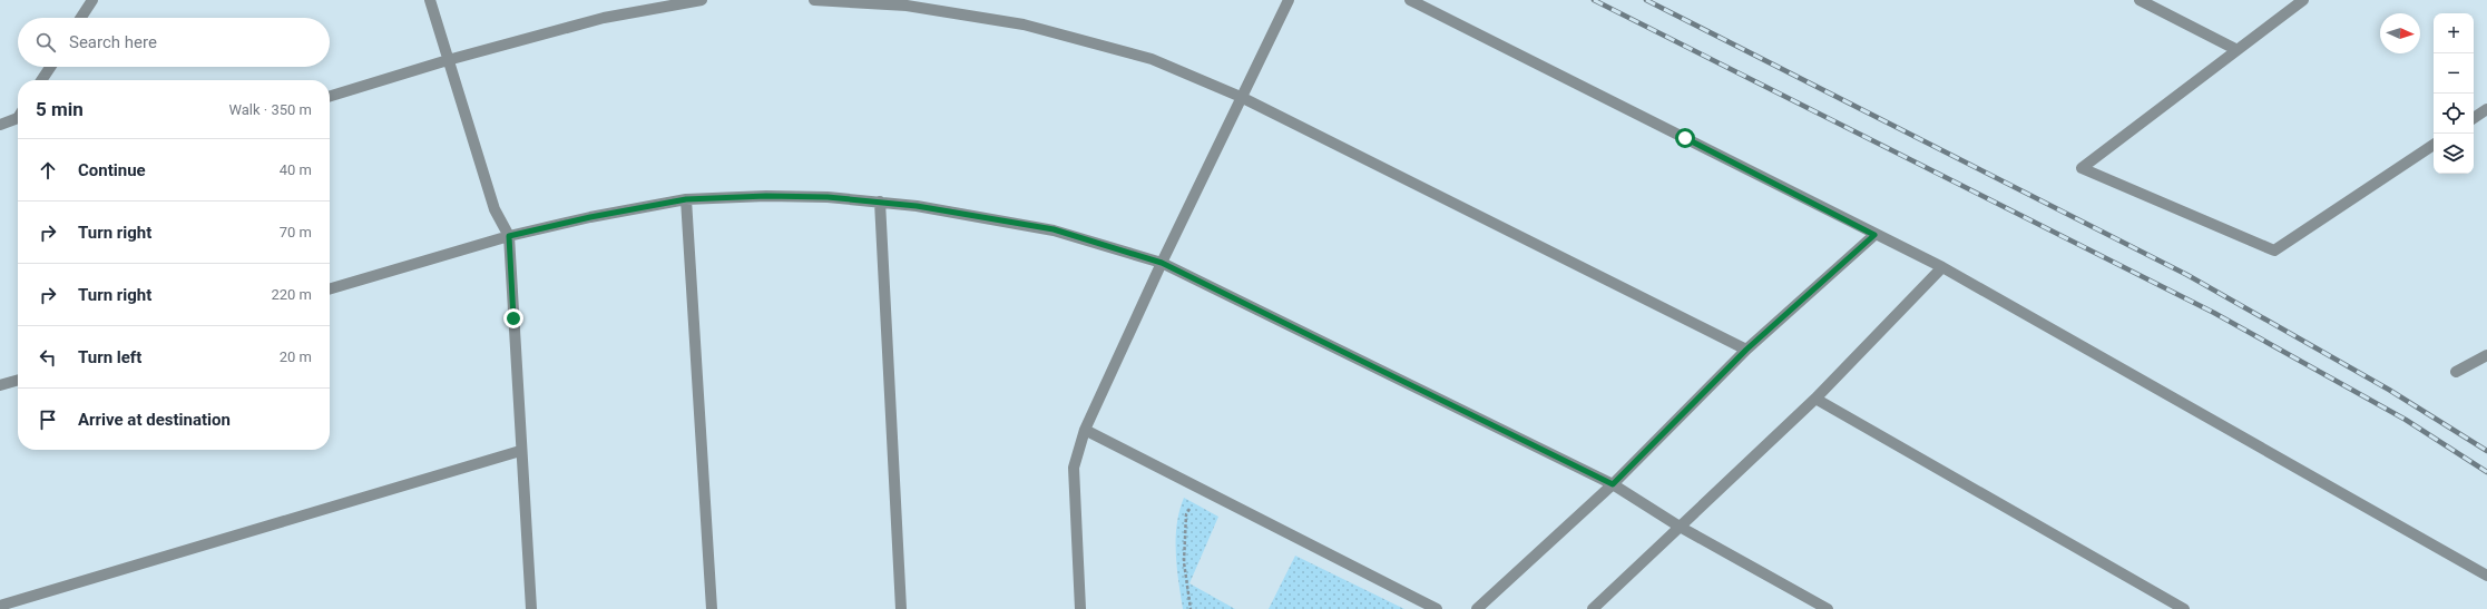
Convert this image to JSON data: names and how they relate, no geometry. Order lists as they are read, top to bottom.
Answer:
{
  "north": "right",
  "page": {
    "map_buttons": ["+", "−"],
    "search": "Search here",
    "heading": ["5 min", "Walk · 350 m"],
    "list": [
      ["Continue", "40 m"],
      ["Turn right", "70 m"],
      ["Turn right", "220 m"],
      ["Turn left", "20 m"],
      "Arrive at destination"
    ]
  }
}
